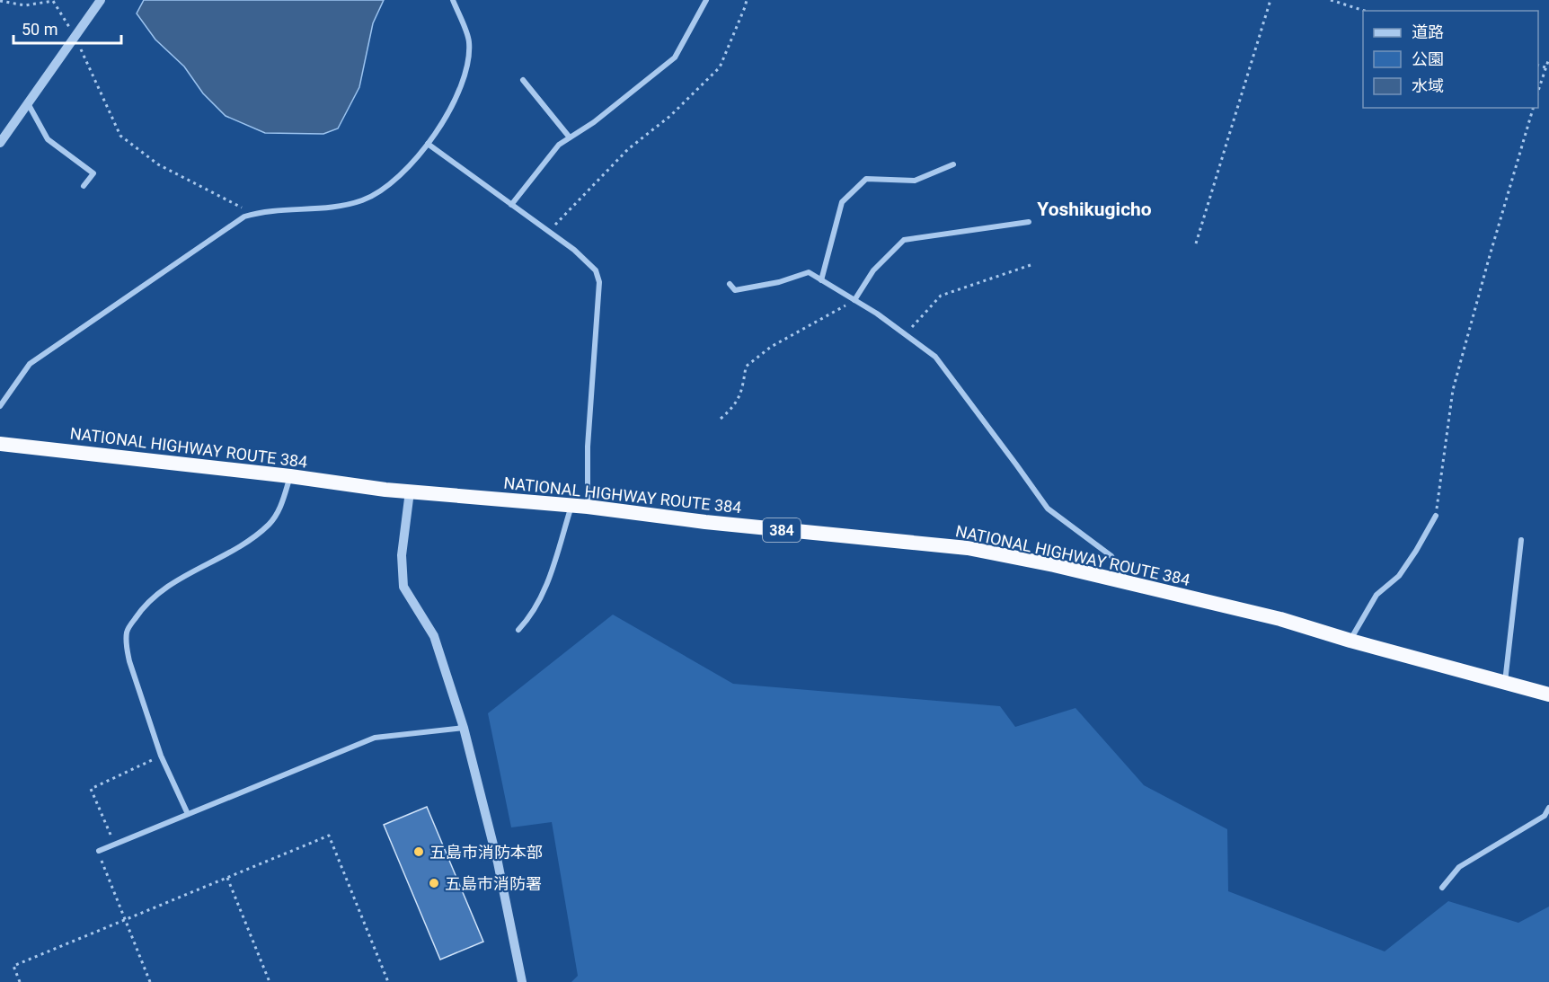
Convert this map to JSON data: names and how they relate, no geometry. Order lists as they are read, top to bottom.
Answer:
{
  "streets": {
    "highway": ["NATIONAL HIGHWAY ROUTE 384", "384"]
  },
  "districts": ["Yoshikugicho"],
  "places": ["五島市消防本部", "五島市消防署"],
  "legend": ["道路", "公園", "水域"],
  "scale_bar": "50 m"
}
